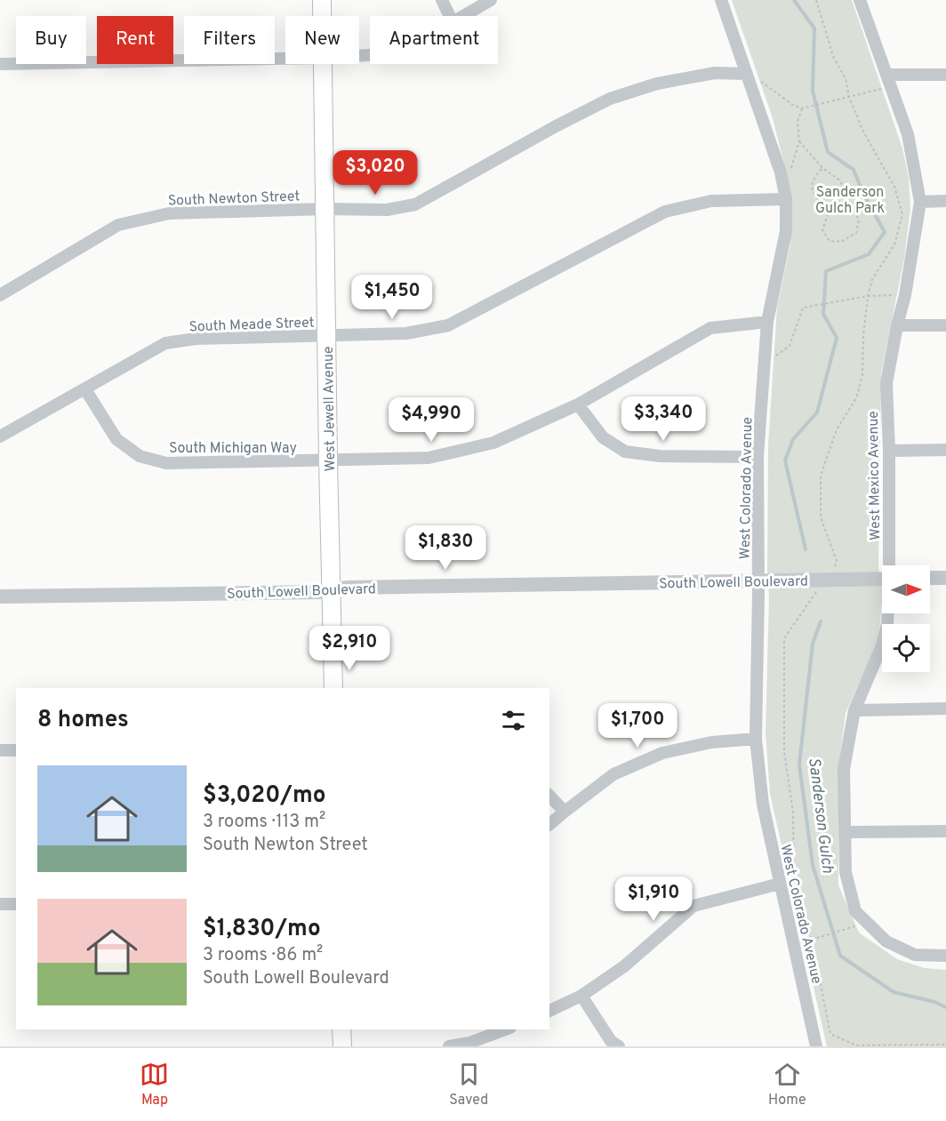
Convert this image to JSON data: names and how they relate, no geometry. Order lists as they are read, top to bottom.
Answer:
{
  "streets": {
    "main road": ["West Jewell Avenue"],
    "street": [
      "South Newton Street",
      "South Meade Street",
      "South Michigan Way",
      "West Mexico Avenue",
      "West Colorado Avenue",
      "South Lowell Boulevard"
    ]
  },
  "crossings": [
    ["South Newton Street", "West Jewell Avenue"],
    ["South Newton Street", "West Colorado Avenue"],
    ["South Meade Street", "West Jewell Avenue"],
    ["South Meade Street", "South Michigan Way"],
    ["South Meade Street", "West Colorado Avenue"],
    ["West Jewell Avenue", "South Michigan Way"],
    ["West Jewell Avenue", "South Lowell Boulevard"],
    ["South Michigan Way", "West Colorado Avenue"],
    ["West Colorado Avenue", "South Lowell Boulevard"]
  ],
  "water": ["Sanderson Gulch"],
  "parks": ["Sanderson Gulch Park"],
  "north": "right",
  "page": {
    "chip": [
      "Buy",
      "Rent",
      "Filters",
      "New",
      "Apartment"
    ],
    "price": [
      "$3,020",
      "$1,450",
      "$3,340",
      "$4,990",
      "$1,830",
      "$2,910",
      "$1,700",
      "$1,910"
    ],
    "heading": "8 homes",
    "list": [
      {
        "name": "$3,020/mo",
        "note": "3 rooms · 113 m² · South Newton Street"
      },
      {
        "name": "$1,830/mo",
        "note": "3 rooms · 86 m² · South Lowell Boulevard"
      }
    ],
    "tabs": ["Map", "Saved", "Home"]
  }
}
